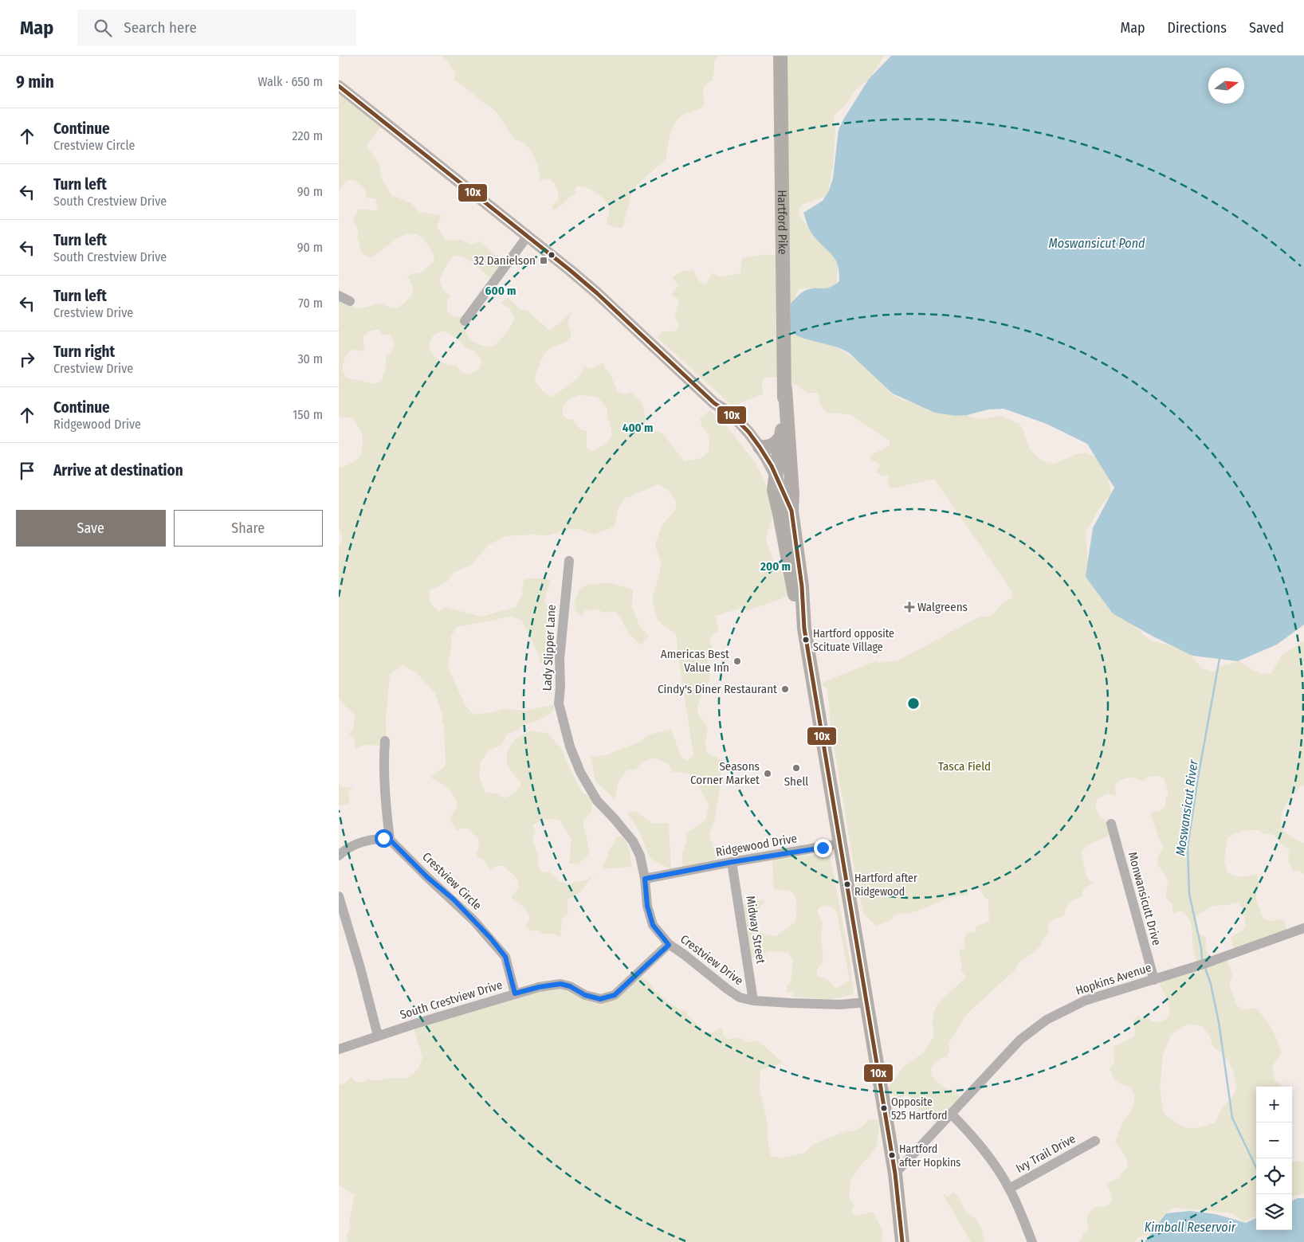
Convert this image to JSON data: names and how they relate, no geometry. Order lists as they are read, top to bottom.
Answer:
{
  "streets": {
    "highway": ["Hartford Pike"],
    "street": [
      "Lady Slipper Lane",
      "Ridgewood Drive",
      "Crestview Circle",
      "Monwansicutt Drive",
      "Midway Street",
      "Crestview Drive",
      "Hopkins Avenue",
      "South Crestview Drive",
      "Ivy Trail Drive"
    ]
  },
  "crossings": [
    ["Hartford Pike", "Ridgewood Drive"],
    ["Hartford Pike", "Crestview Drive"],
    ["Hartford Pike", "Hopkins Avenue"],
    ["Lady Slipper Lane", "Ridgewood Drive"],
    ["Lady Slipper Lane", "Crestview Drive"],
    ["Ridgewood Drive", "Midway Street"],
    ["Ridgewood Drive", "Crestview Drive"],
    ["Crestview Circle", "South Crestview Drive"],
    ["Monwansicutt Drive", "Hopkins Avenue"],
    ["Midway Street", "Crestview Drive"],
    ["Crestview Drive", "South Crestview Drive"]
  ],
  "water": ["Moswansicut Pond", "Moswansicut River", "Kimball Reservoir"],
  "parks": ["Tasca Field"],
  "places": {
    "transit": ["32 Danielson"],
    "health": ["Walgreens"],
    "other": [
      "Hartford opposite Scituate Village",
      "Americas Best Value Inn",
      "Cindy's Diner Restaurant",
      "Shell",
      "Seasons Corner Market",
      "Hartford after Ridgewood",
      "Opposite 525 Hartford",
      "Hartford after Hopkins"
    ]
  },
  "lines": ["transit line 10x"],
  "north": "right",
  "page": {
    "header": "Map",
    "search": "Search here",
    "nav": ["Map", "Directions", "Saved"],
    "heading": ["9 min", "Walk · 650 m"],
    "list": [
      ["Continue", "Crestview Circle", "220 m"],
      ["Turn left", "South Crestview Drive", "90 m"],
      ["Turn left", "South Crestview Drive", "90 m"],
      ["Turn left", "Crestview Drive", "70 m"],
      ["Turn right", "Crestview Drive", "30 m"],
      ["Continue", "Ridgewood Drive", "150 m"],
      "Arrive at destination"
    ],
    "buttons": ["Save", "Share"],
    "map_buttons": ["+", "−"]
  },
  "rings": ["600 m", "400 m", "200 m"]
}
